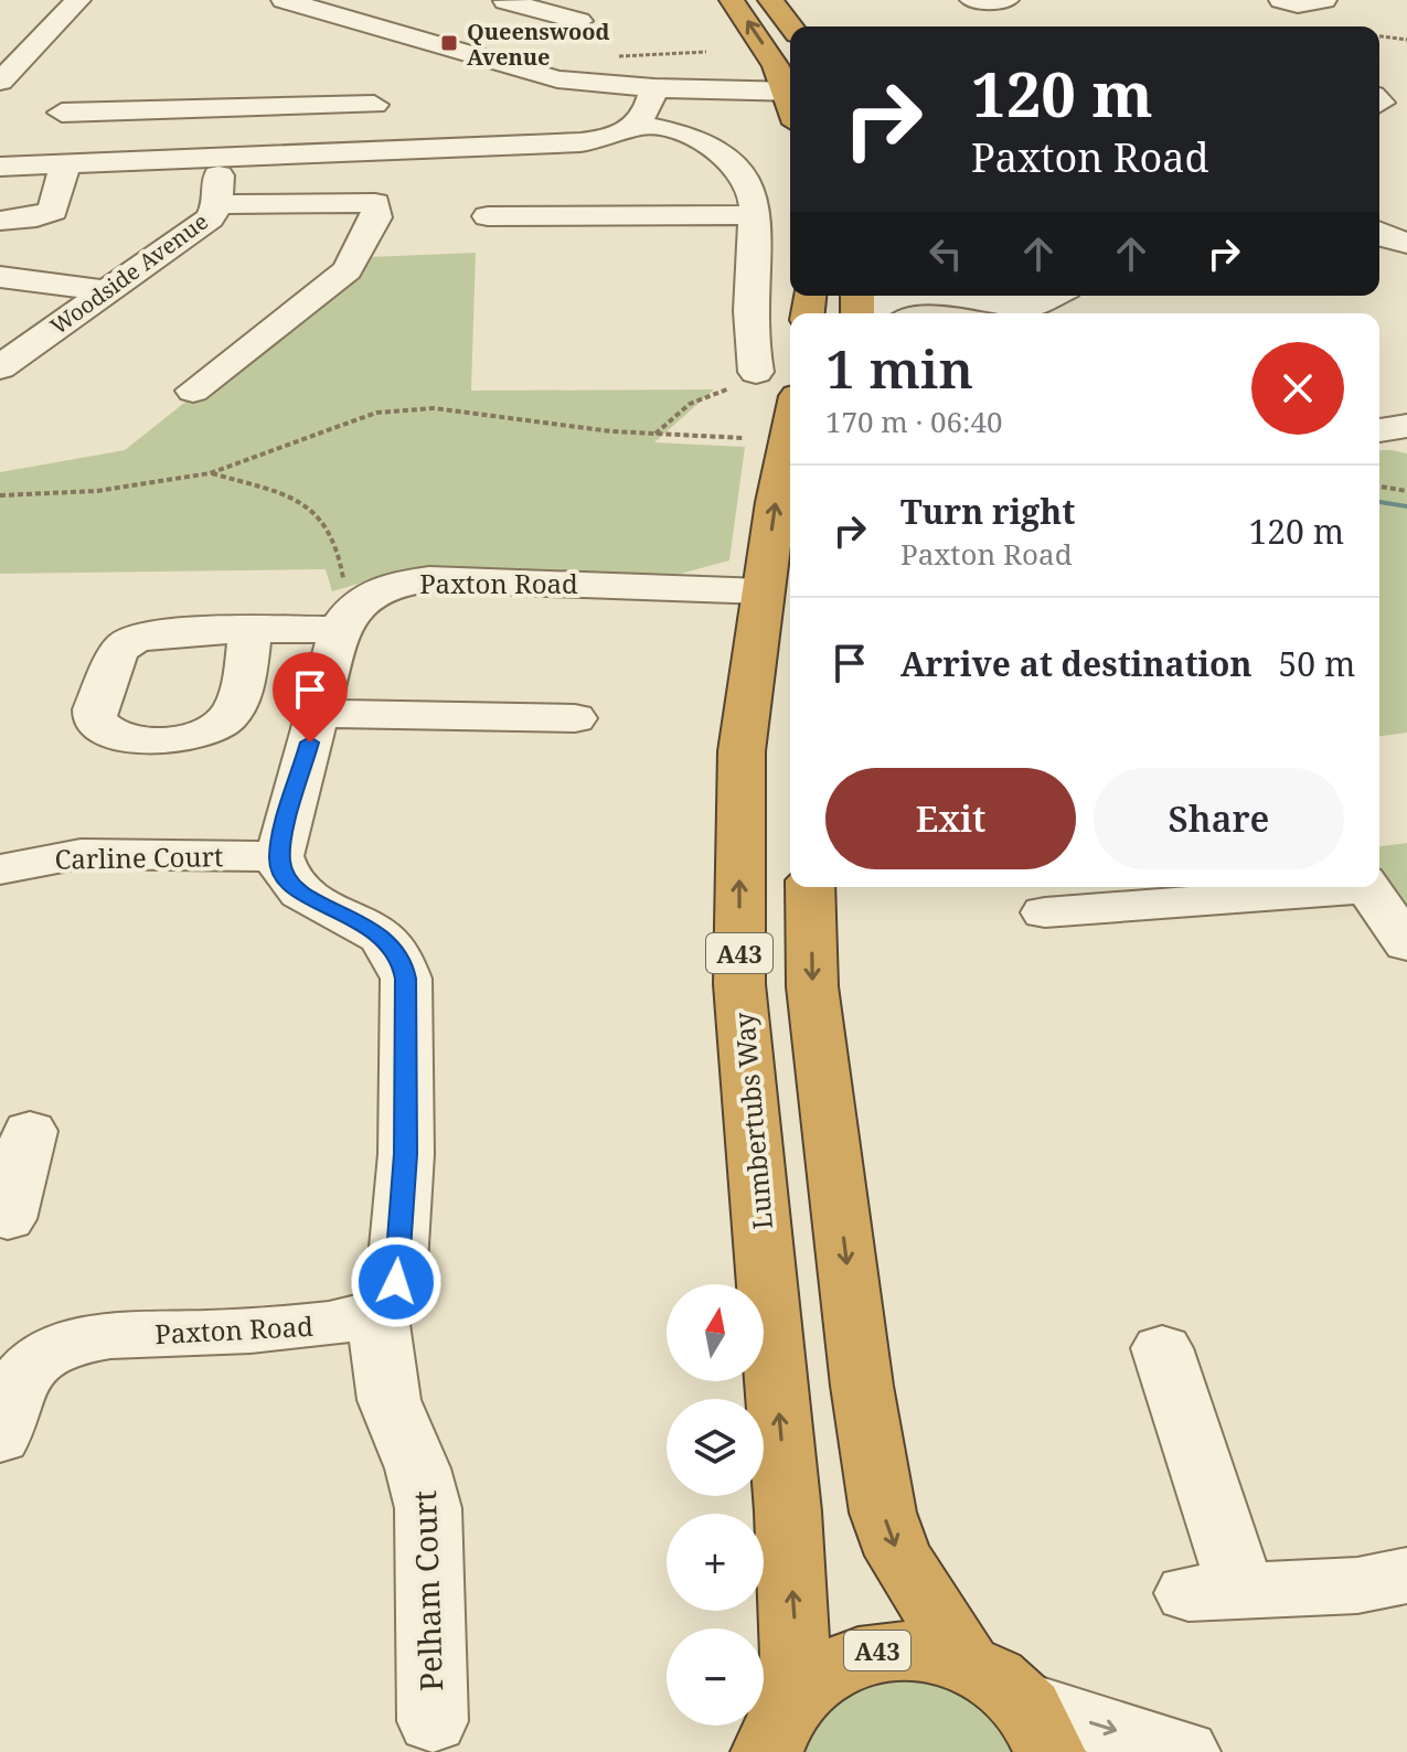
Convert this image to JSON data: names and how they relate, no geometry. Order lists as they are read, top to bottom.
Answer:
{
  "streets": {
    "highway": ["A43", "Lumbertubs Way"],
    "street": [
      "Woodside Avenue",
      "Paxton Road",
      "Carline Court",
      "Pelham Court"
    ]
  },
  "crossings": [
    ["Paxton Road", "Lumbertubs Way"],
    ["Paxton Road", "Pelham Court"],
    ["A43", "Lumbertubs Way"]
  ],
  "one_way": ["Lumbertubs Way"],
  "places": {
    "transit": ["Queenswood Avenue"]
  },
  "north": "top",
  "page": {
    "turn": ["120 m", "Paxton Road"],
    "heading": ["1 min", "170 m · 06:40"],
    "list": [
      {
        "name": "Turn right",
        "note": "Paxton Road",
        "value": "120 m"
      },
      {
        "name": "Arrive at destination",
        "value": "50 m"
      }
    ],
    "buttons": ["Exit", "Share"],
    "map_buttons": ["+", "−"]
  }
}
